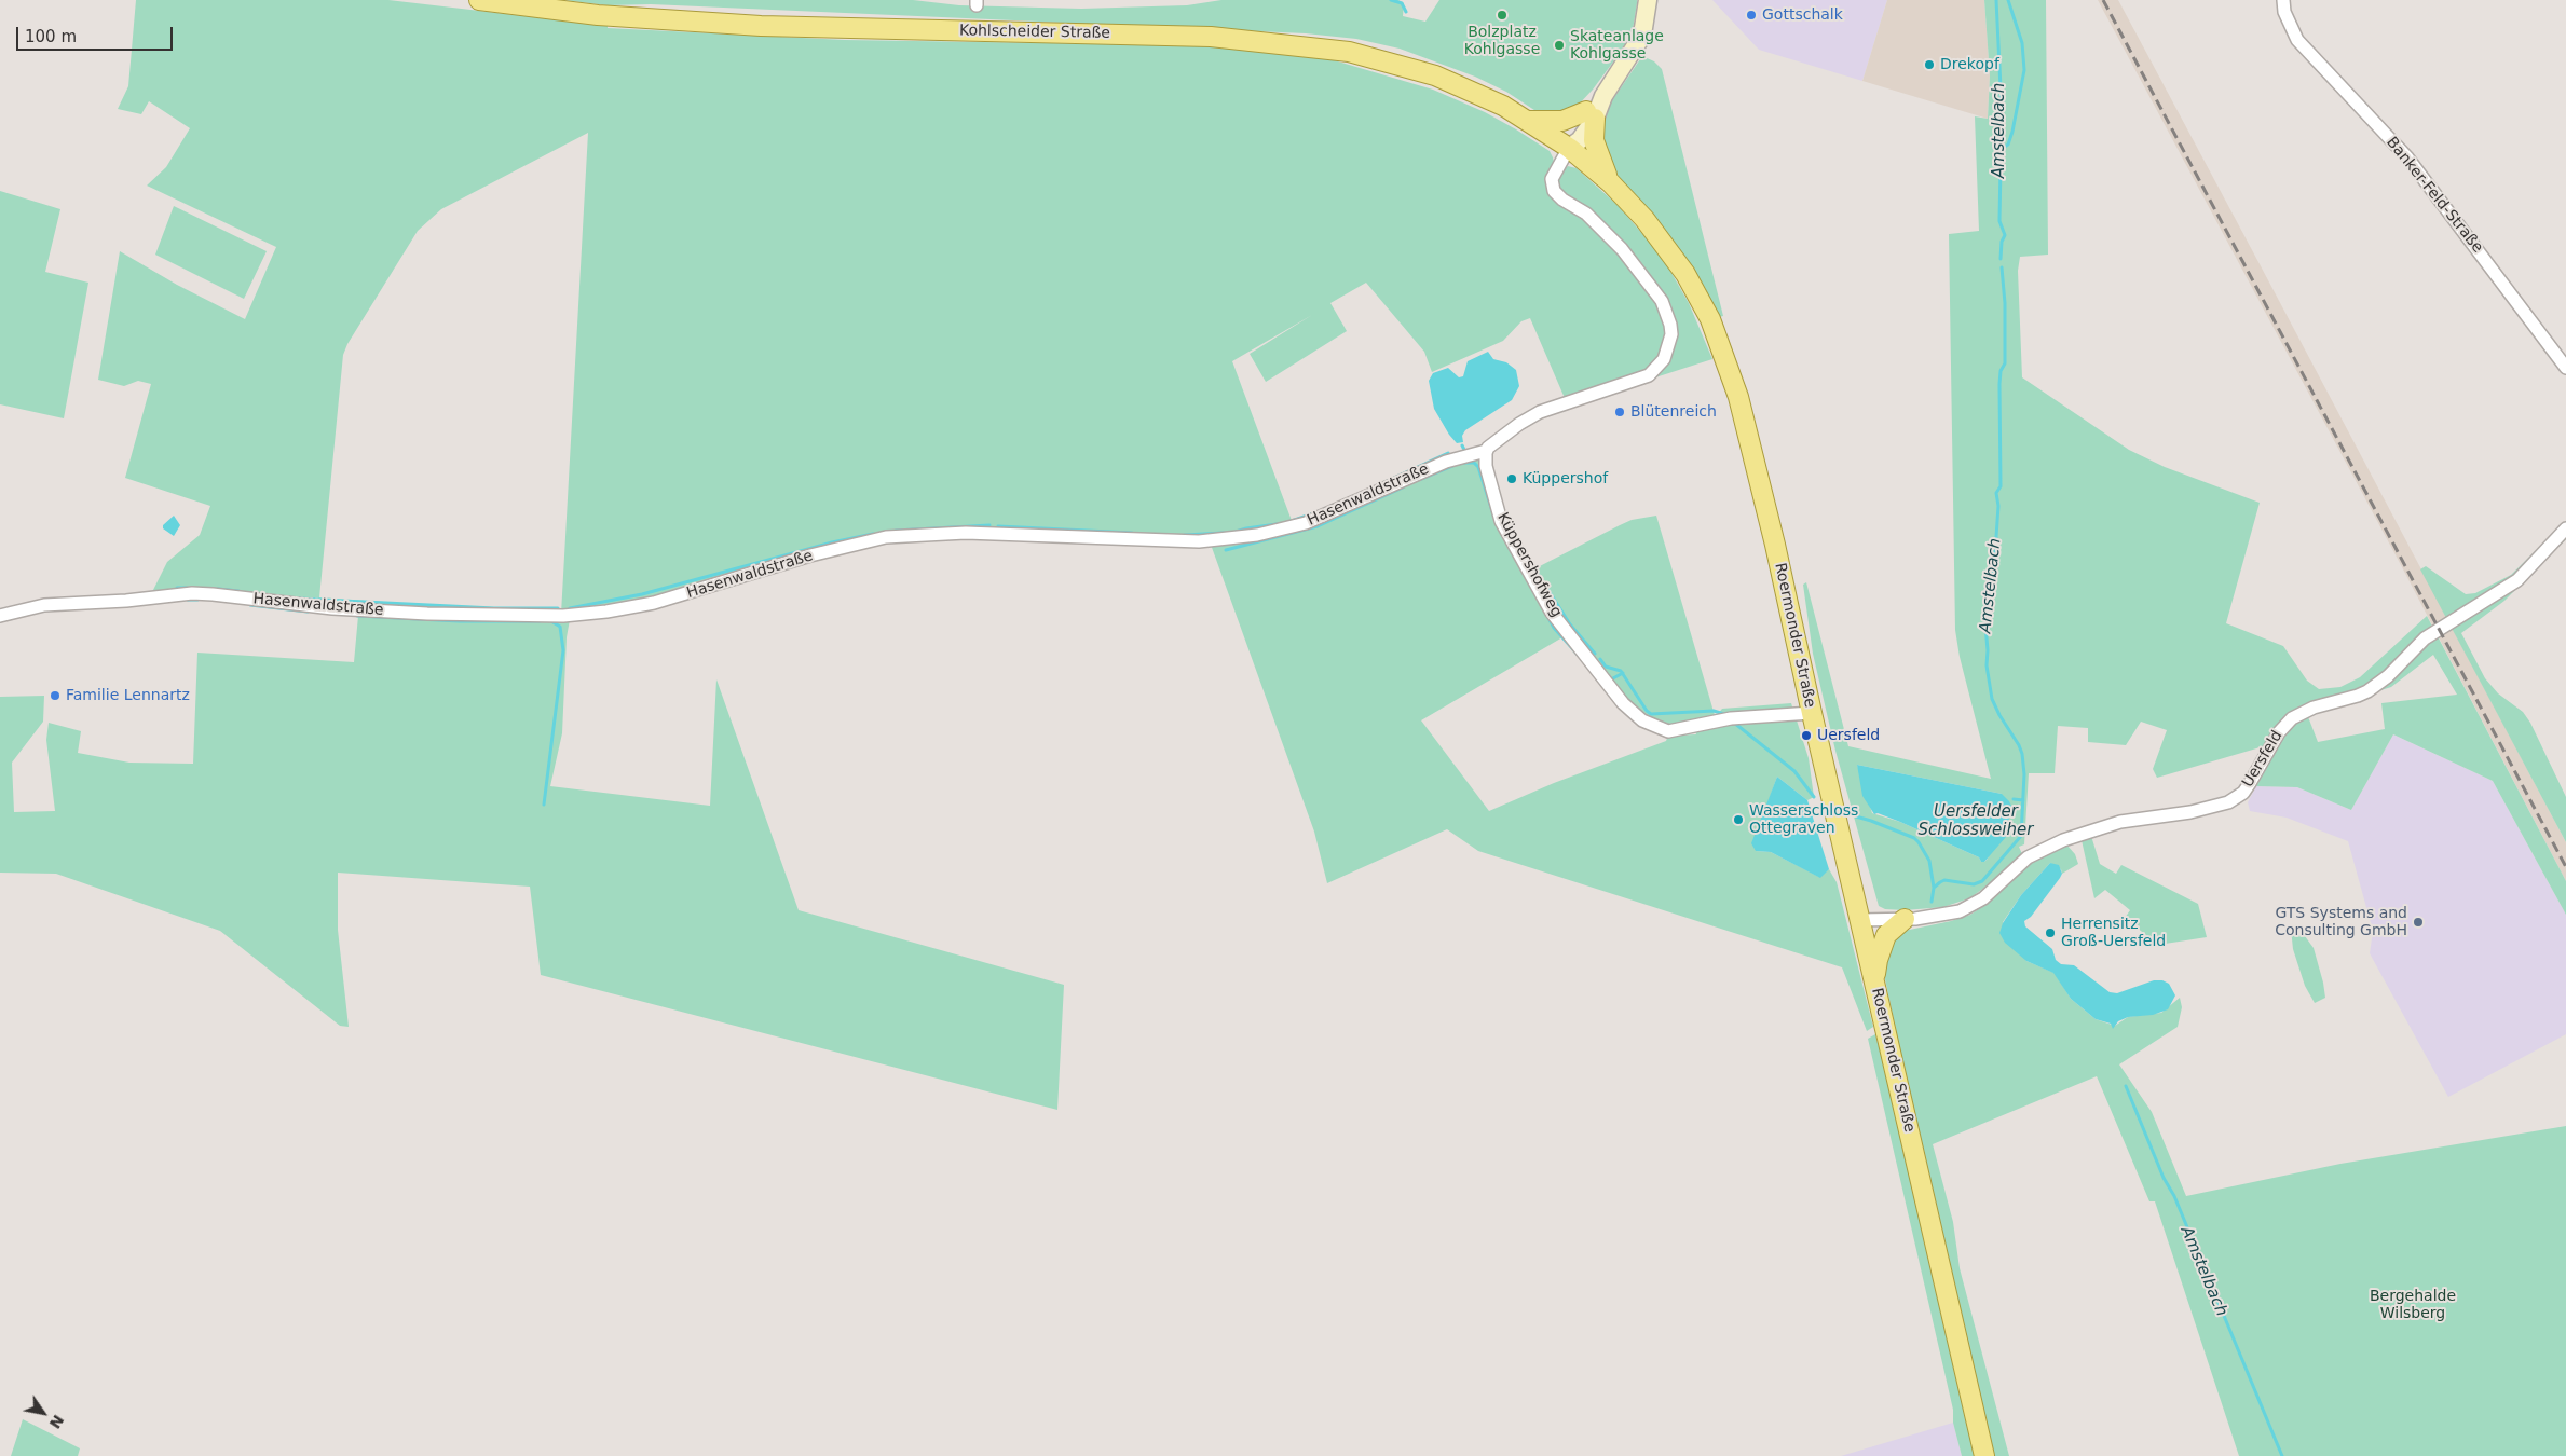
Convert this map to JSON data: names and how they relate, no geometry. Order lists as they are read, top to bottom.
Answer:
{
  "streets": {
    "main road": ["Kohlscheider Straße", "Roermonder Straße"],
    "street": [
      "Banker-Feld-Straße",
      "Hasenwaldstraße",
      "Küppershofweg",
      "Uersfeld"
    ]
  },
  "crossings": [
    ["Kohlscheider Straße", "Roermonder Straße"],
    ["Hasenwaldstraße", "Küppershofweg"],
    ["Küppershofweg", "Roermonder Straße"],
    ["Roermonder Straße", "Uersfeld"]
  ],
  "water": ["Amstelbach", "Uersfelder Schlossweiher"],
  "parks": ["Bergehalde Wilsberg"],
  "places": [
    "Bolzplatz Kohlgasse",
    "Gottschalk",
    "Skateanlage Kohlgasse",
    "Drekopf",
    "Blütenreich",
    "Küppershof",
    "Familie Lennartz",
    "Uersfeld",
    "Wasserschloss Ottegraven",
    "GTS Systems and Consulting GmbH",
    "Herrensitz Groß-Uersfeld"
  ],
  "scale_bar": "100 m",
  "north": "bottom right"
}
